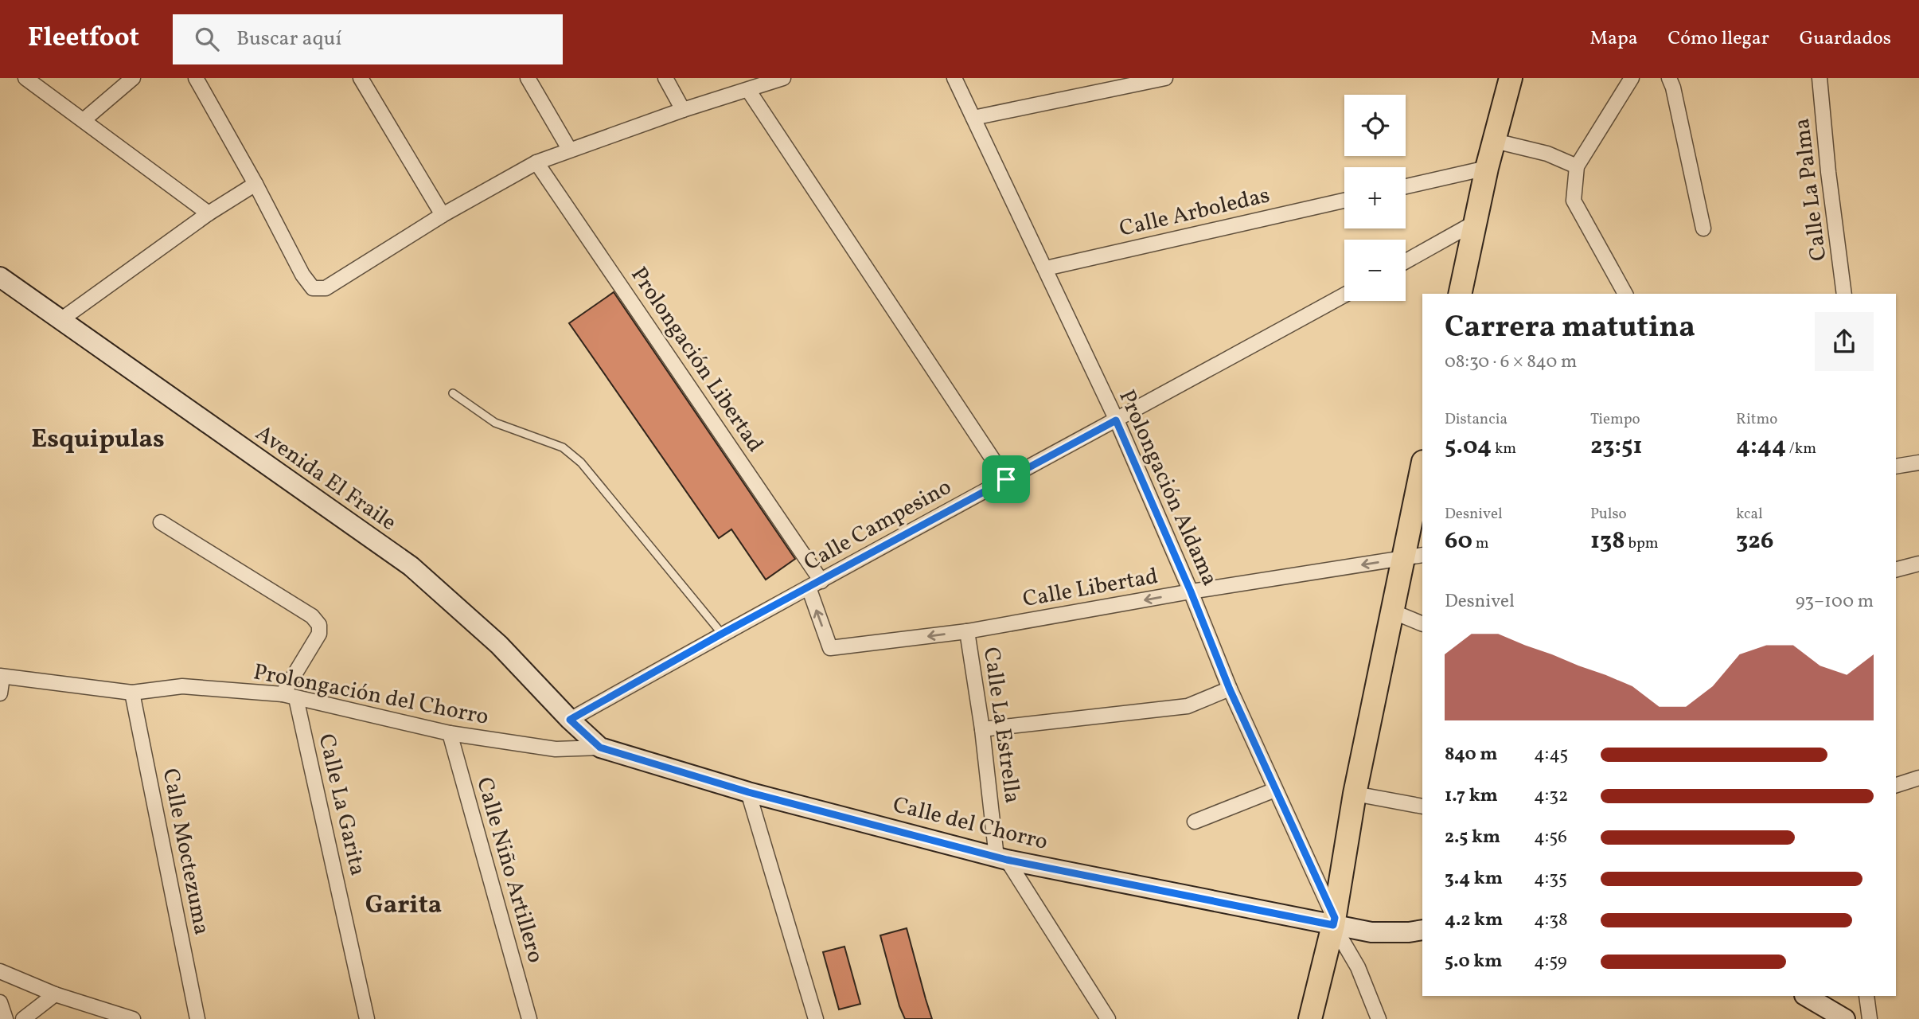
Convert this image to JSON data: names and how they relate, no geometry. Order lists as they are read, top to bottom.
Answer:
{
  "streets": {
    "street": [
      "Calle La Palma",
      "Calle Arboledas",
      "Prolongación Libertad",
      "Avenida El Fraile",
      "Prolongación Aldama",
      "Calle Campesino",
      "Calle Libertad",
      "Prolongación del Chorro",
      "Calle La Estrella",
      "Calle La Garita",
      "Calle del Chorro",
      "Calle Moctezuma",
      "Calle Niño Artillero"
    ]
  },
  "crossings": [
    ["Calle Arboledas", "Prolongación Aldama"],
    ["Prolongación Libertad", "Calle Campesino"],
    ["Prolongación Libertad", "Calle Libertad"],
    ["Avenida El Fraile", "Calle Campesino"],
    ["Avenida El Fraile", "Prolongación del Chorro"],
    ["Avenida El Fraile", "Calle del Chorro"],
    ["Prolongación Aldama", "Calle Campesino"],
    ["Prolongación Aldama", "Calle Libertad"],
    ["Prolongación Aldama", "Calle del Chorro"],
    ["Calle Libertad", "Calle La Estrella"],
    ["Prolongación del Chorro", "Calle La Garita"],
    ["Prolongación del Chorro", "Calle del Chorro"],
    ["Prolongación del Chorro", "Calle Moctezuma"],
    ["Prolongación del Chorro", "Calle Niño Artillero"],
    ["Calle La Estrella", "Calle del Chorro"]
  ],
  "districts": ["Esquipulas", "Garita"],
  "page": {
    "header": "Fleetfoot",
    "search": "Buscar aquí",
    "nav": ["Mapa", "Cómo llegar", "Guardados"],
    "map_buttons": ["+", "−"],
    "heading": ["Carrera matutina", "08:30 · 6 × 840 m"],
    "stats": [
      ["Distancia", "5.04 km"],
      ["Tiempo", "23:51"],
      ["Ritmo", "4:44 /km"],
      ["Desnivel", "60 m"],
      ["Pulso", "138 bpm"],
      ["kcal", "326"]
    ],
    "chart": ["Desnivel", "93–100 m"],
    "list": [
      {
        "name": "840 m",
        "note": "4:45"
      },
      {
        "name": "1.7 km",
        "note": "4:32"
      },
      {
        "name": "2.5 km",
        "note": "4:56"
      },
      {
        "name": "3.4 km",
        "note": "4:35"
      },
      {
        "name": "4.2 km",
        "note": "4:38"
      },
      {
        "name": "5.0 km",
        "note": "4:59"
      }
    ]
  }
}
